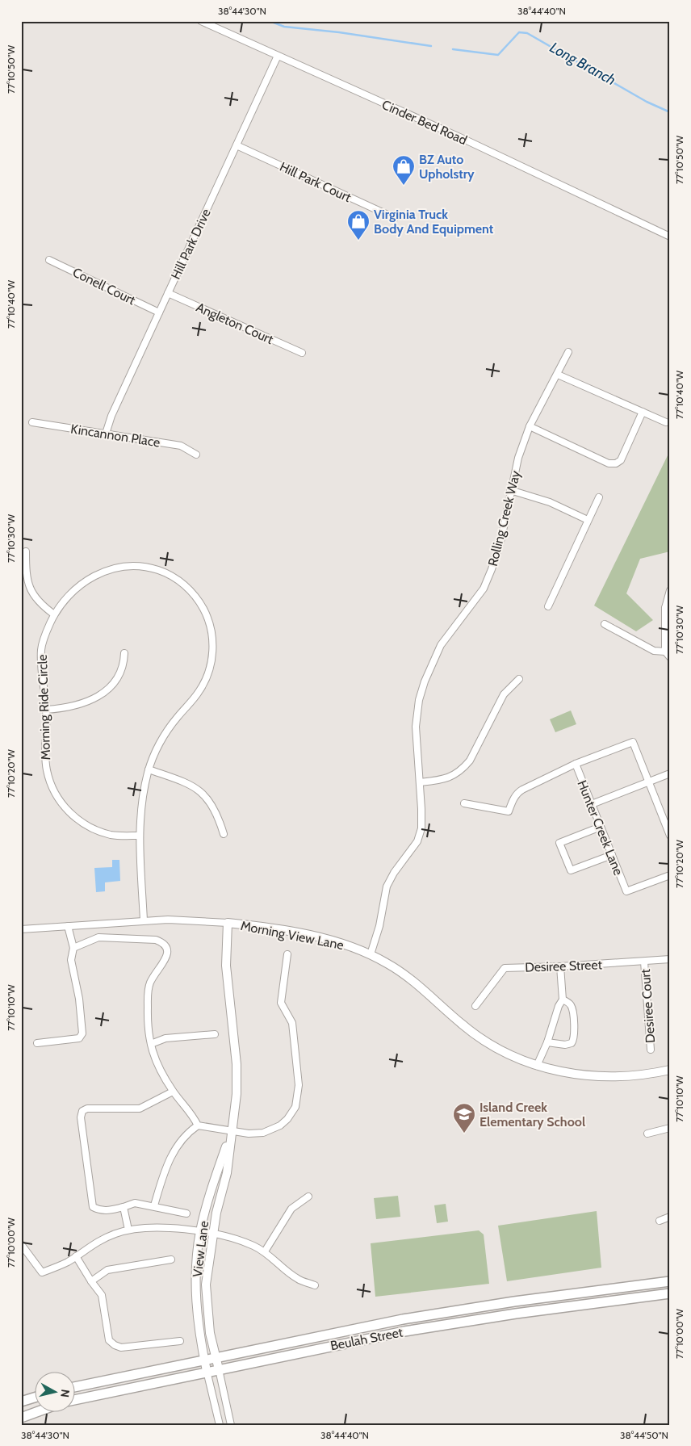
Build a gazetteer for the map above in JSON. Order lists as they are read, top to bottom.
{
  "streets": {
    "main road": ["Beulah Street"],
    "street": [
      "Cinder Bed Road",
      "Hill Park Court",
      "Hill Park Drive",
      "Conell Court",
      "Angleton Court",
      "Kincannon Place",
      "Rolling Creek Way",
      "Morning Ride Circle",
      "Hunter Creek Lane",
      "Morning View Lane",
      "Desiree Street",
      "Desiree Court",
      "View Lane"
    ]
  },
  "crossings": [
    ["Cinder Bed Road", "Hill Park Drive"],
    ["Hill Park Court", "Hill Park Drive"],
    ["Hill Park Drive", "Conell Court"],
    ["Hill Park Drive", "Angleton Court"],
    ["Hill Park Drive", "Kincannon Place"],
    ["Rolling Creek Way", "Morning View Lane"],
    ["Morning Ride Circle", "Morning View Lane"],
    ["Morning View Lane", "View Lane"],
    ["Desiree Street", "Desiree Court"],
    ["View Lane", "Beulah Street"]
  ],
  "water": ["Long Branch"],
  "places": {
    "shop": ["BZ Auto Upholstry", "Virginia Truck Body And Equipment"],
    "school or university": ["Island Creek Elementary School"]
  },
  "north": "right",
  "coordinates": [
    "38°44'30\"N",
    "38°44'40\"N",
    "77°10'50\"W",
    "77°10'40\"W",
    "77°10'30\"W",
    "77°10'20\"W",
    "77°10'10\"W",
    "77°10'00\"W",
    "38°44'50\"N"
  ]
}
